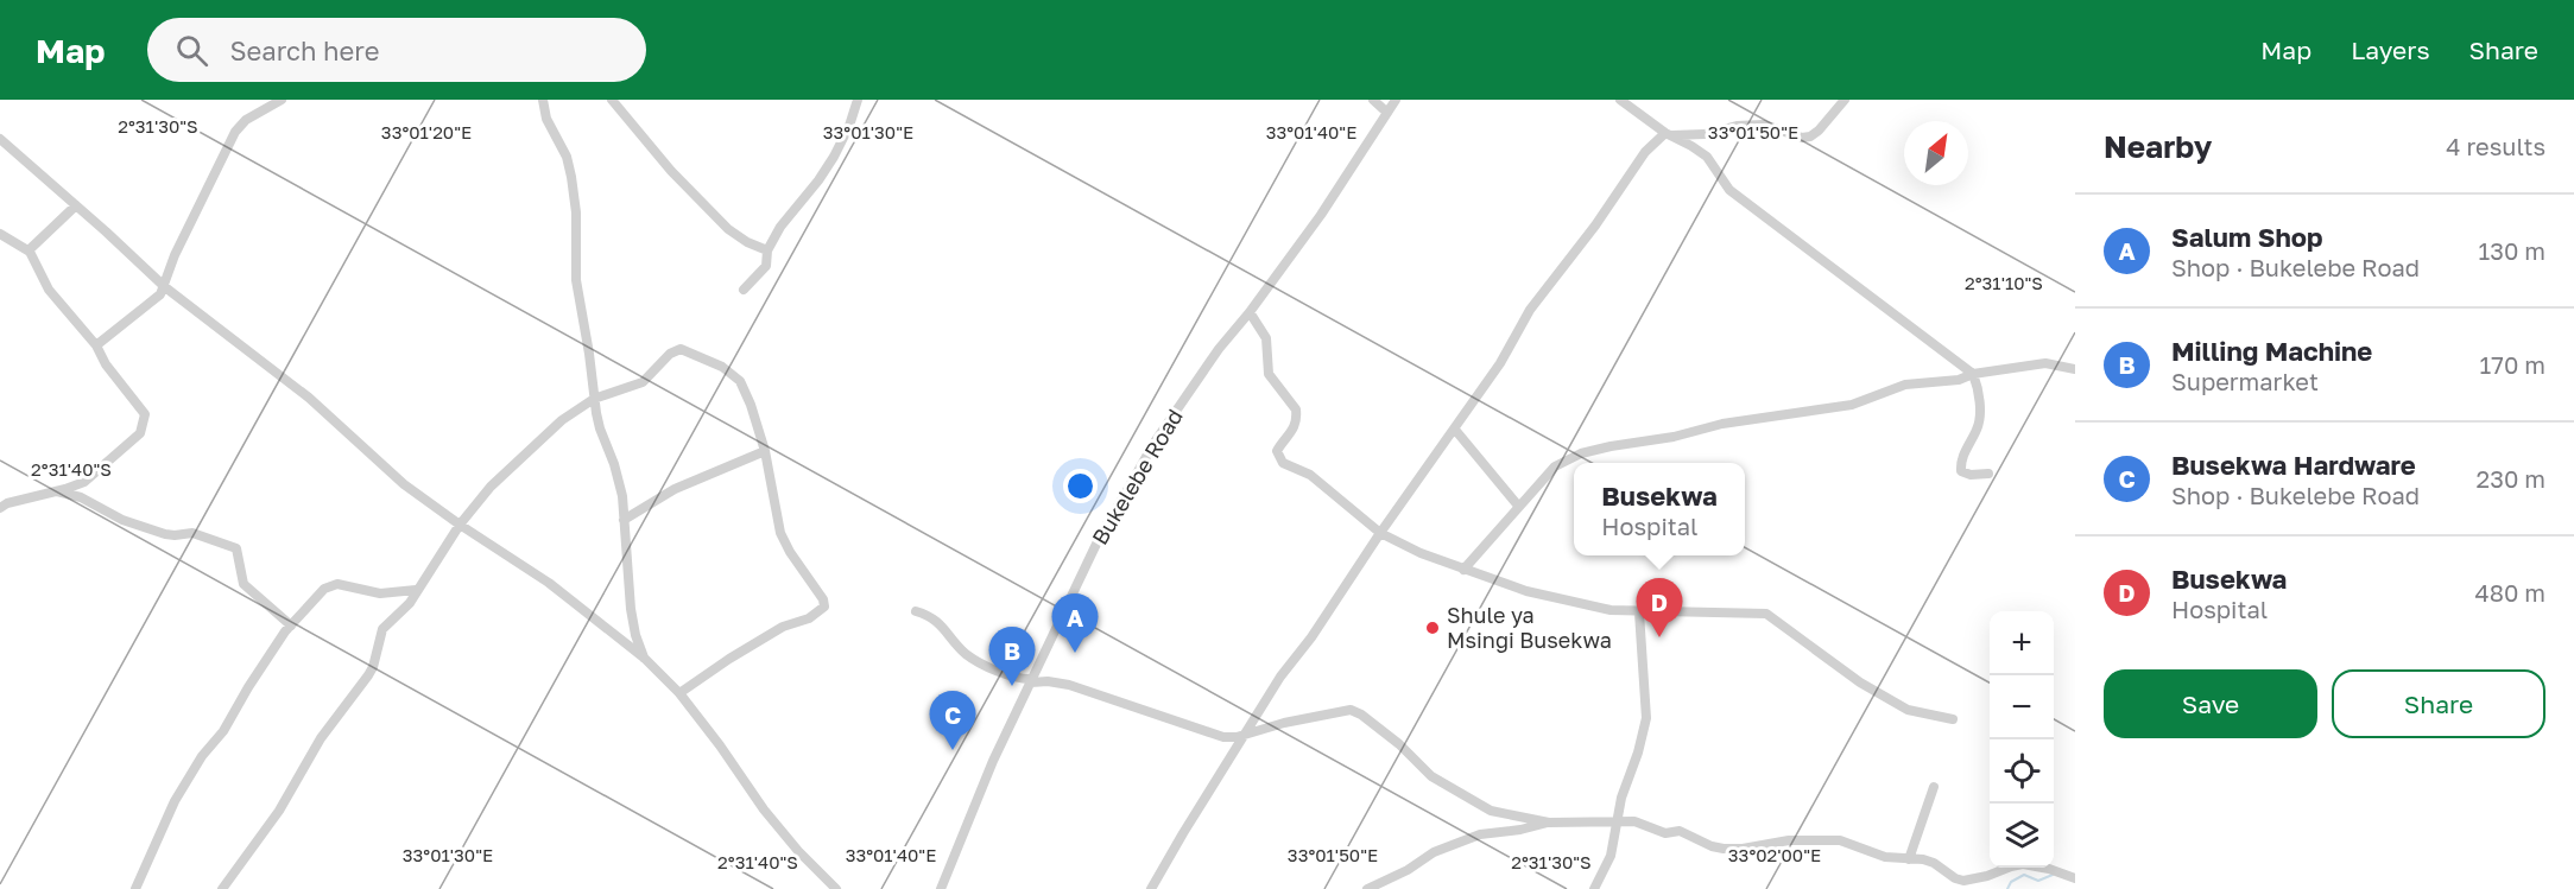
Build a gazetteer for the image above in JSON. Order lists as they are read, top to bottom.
{
  "streets": {
    "street": ["Bukelebe Road"]
  },
  "places": ["Shule ya Msingi Busekwa"],
  "north": "top right",
  "page": {
    "header": "Map",
    "search": "Search here",
    "nav": ["Map", "Layers", "Share"],
    "heading": ["Nearby", "4 results"],
    "list": [
      {
        "mark": "A",
        "name": "Salum Shop",
        "note": "Shop · Bukelebe Road",
        "value": "130 m"
      },
      {
        "mark": "B",
        "name": "Milling Machine",
        "note": "Supermarket",
        "value": "170 m"
      },
      {
        "mark": "C",
        "name": "Busekwa Hardware",
        "note": "Shop · Bukelebe Road",
        "value": "230 m"
      },
      {
        "mark": "D",
        "name": "Busekwa",
        "note": "Hospital",
        "value": "480 m"
      }
    ],
    "popup": ["Busekwa", "Hospital"],
    "pins": [
      "D",
      "A",
      "B",
      "C"
    ],
    "map_buttons": ["+", "−"],
    "buttons": ["Save", "Share"]
  },
  "coordinates": [
    "2°31'30\"S",
    "33°01'20\"E",
    "33°01'30\"E",
    "33°01'40\"E",
    "33°01'50\"E",
    "2°31'10\"S",
    "2°31'40\"S",
    "33°02'00\"E"
  ]
}
